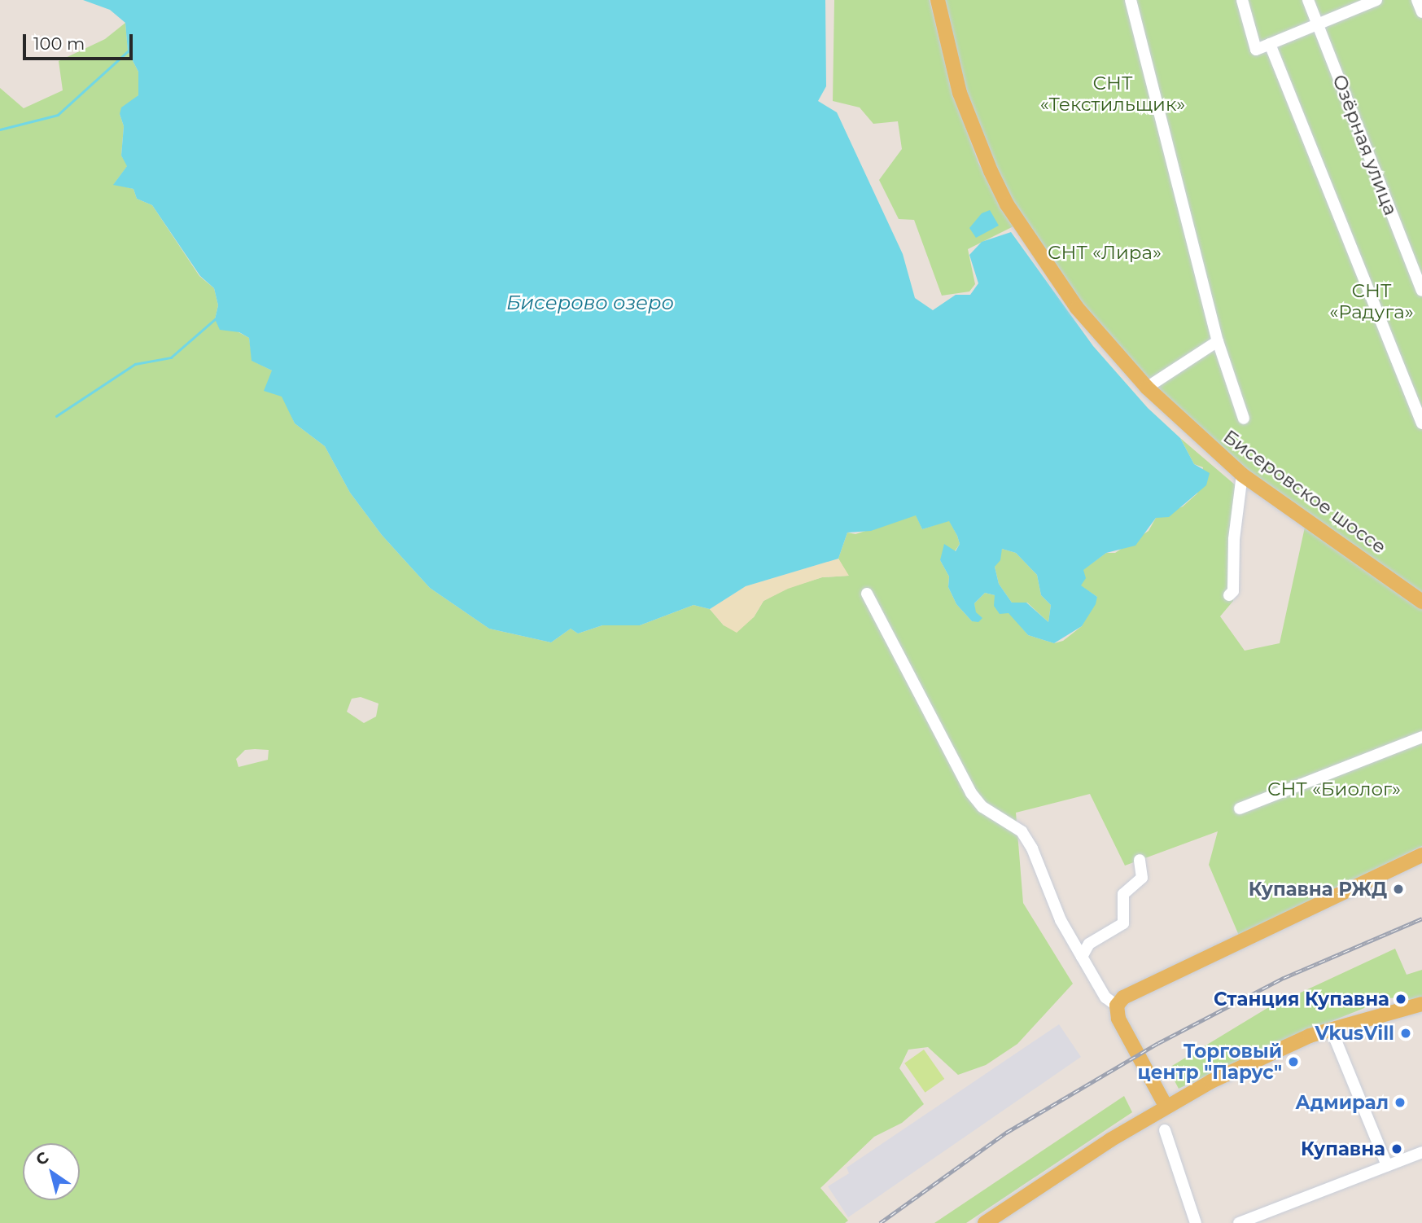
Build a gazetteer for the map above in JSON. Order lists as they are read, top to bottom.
{
  "streets": {
    "main road": ["Бисеровское шоссе"],
    "street": ["Озёрная улица"]
  },
  "water": ["Бисерово озеро"],
  "parks": [
    "СНТ «Текстильщик»",
    "СНТ «Лира»",
    "СНТ «Радуга»",
    "СНТ «Биолог»"
  ],
  "places": [
    "Купавна РЖД",
    "Станция Купавна",
    "VkusVill",
    "Торговый центр \"Парус\"",
    "Адмирал",
    "Купавна"
  ],
  "scale_bar": "100 m",
  "north": "top left"
}
